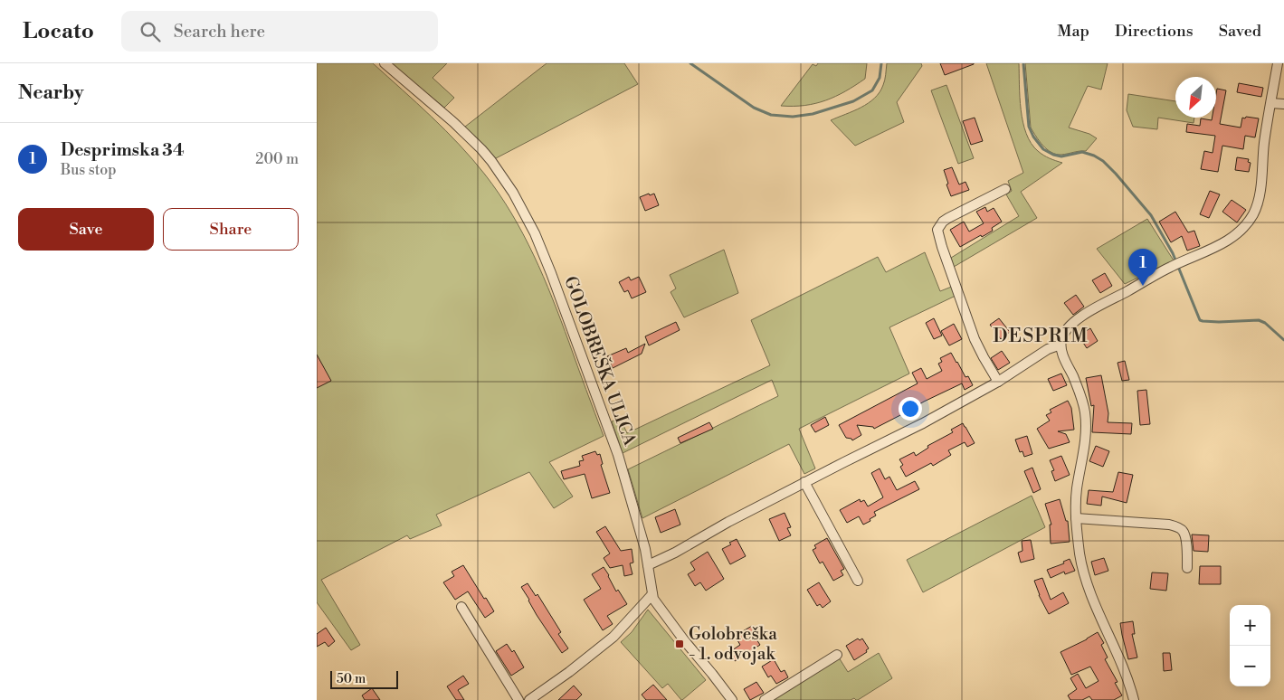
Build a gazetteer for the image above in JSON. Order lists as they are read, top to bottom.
{
  "streets": {
    "street": ["GOLOBREŠKA ULICA"]
  },
  "districts": ["DESPRIM"],
  "places": {
    "transit": ["Golobreška - 1. odvojak"]
  },
  "scale_bar": "50 m",
  "north": "bottom left",
  "page": {
    "header": "Locato",
    "search": "Search here",
    "nav": ["Map", "Directions", "Saved"],
    "heading": "Nearby",
    "list": [
      {
        "mark": "1",
        "name": "Desprimska 34",
        "note": "Bus stop",
        "value": "200 m"
      }
    ],
    "buttons": ["Save", "Share"],
    "pins": "1",
    "map_buttons": ["+", "−"],
    "scale": "50 m"
  }
}
